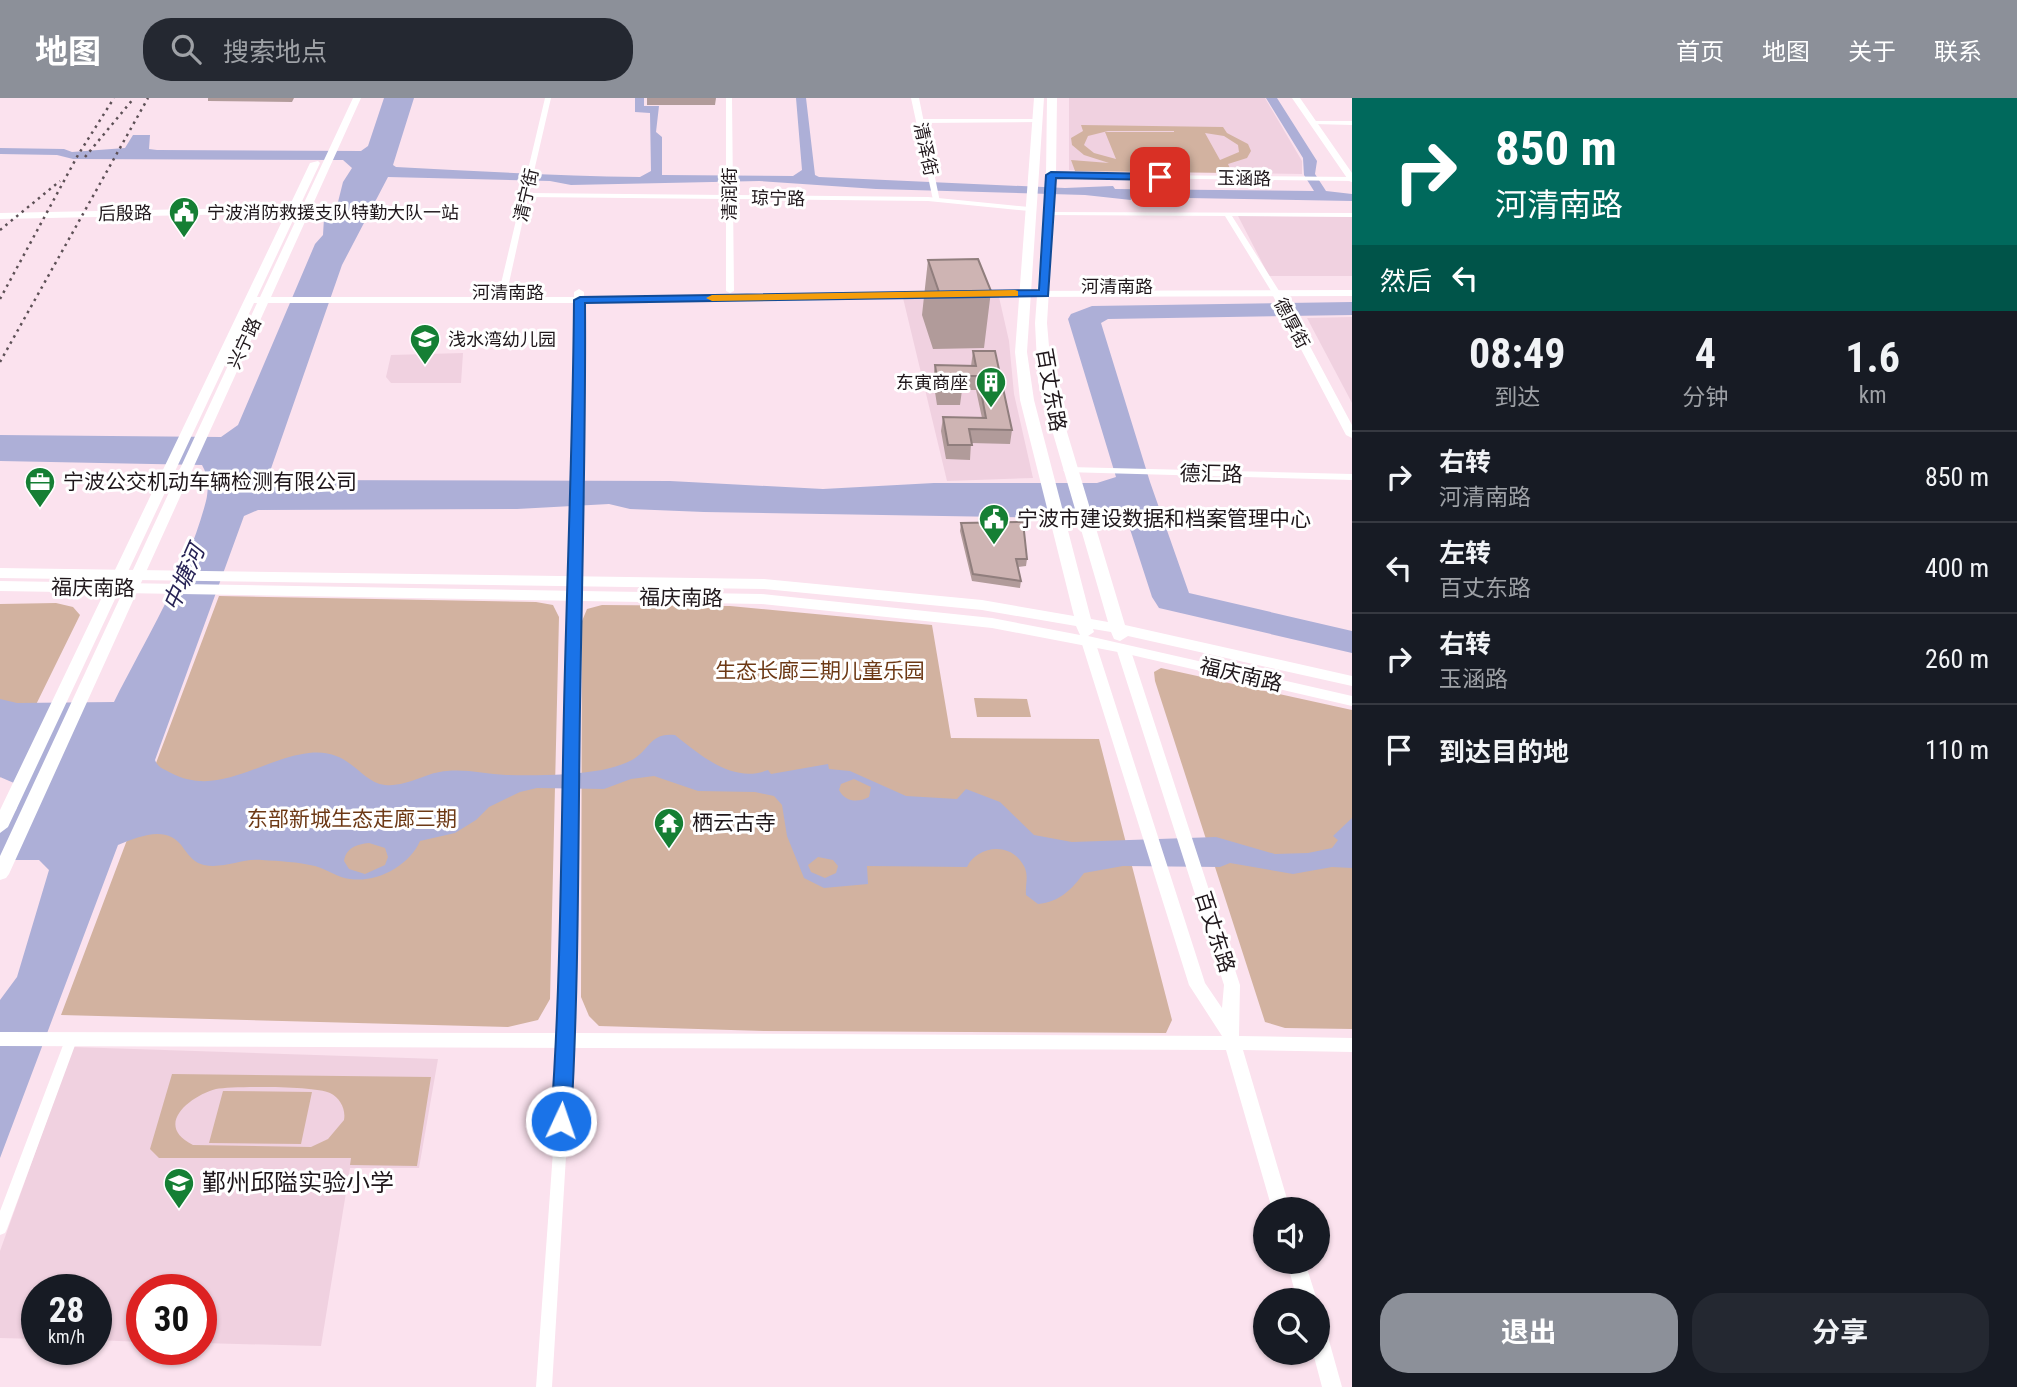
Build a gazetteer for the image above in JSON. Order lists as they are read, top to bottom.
{
  "streets": {
    "main road": [
      "后殷路",
      "河清南路",
      "兴宁路",
      "百丈东路",
      "福庆南路"
    ],
    "street": [
      "清泽街",
      "玉涵路",
      "清润街",
      "清宁街",
      "琼宁路",
      "德厚街",
      "德汇路"
    ]
  },
  "crossings": [
    ["清泽街", "琼宁路"],
    ["玉涵路", "百丈东路"],
    ["清润街", "琼宁路"],
    ["清润街", "河清南路"],
    ["清宁街", "琼宁路"],
    ["清宁街", "河清南路"],
    ["琼宁路", "百丈东路"],
    ["河清南路", "德厚街"],
    ["河清南路", "百丈东路"],
    ["兴宁路", "福庆南路"],
    ["百丈东路", "德汇路"],
    ["百丈东路", "福庆南路"]
  ],
  "water": ["中塘河"],
  "parks": ["生态长廊三期儿童乐园", "东部新城生态走廊三期"],
  "places": {
    "public building": ["宁波消防救援支队特勤大队一站", "宁波市建设数据和档案管理中心"],
    "school or university": ["浅水湾幼儿园", "鄞州邱隘实验小学"],
    "building": ["东寅商座"],
    "office": ["宁波公交机动车辆检测有限公司"],
    "temple": ["栖云古寺"]
  },
  "page": {
    "header": "地图",
    "search": "搜索地点",
    "nav": [
      "首页",
      "地图",
      "关于",
      "联系"
    ],
    "turn": ["850 m", "河清南路"],
    "then": "然后",
    "eta": [
      "08:49",
      "到达",
      "4",
      "分钟",
      "1.6",
      "km"
    ],
    "list": [
      {
        "name": "右转",
        "note": "河清南路",
        "value": "850 m"
      },
      {
        "name": "左转",
        "note": "百丈东路",
        "value": "400 m"
      },
      {
        "name": "右转",
        "note": "玉涵路",
        "value": "260 m"
      },
      {
        "name": "到达目的地",
        "value": "110 m"
      }
    ],
    "speed": "28 km/h",
    "limit": "30",
    "buttons": ["退出", "分享"]
  }
}
